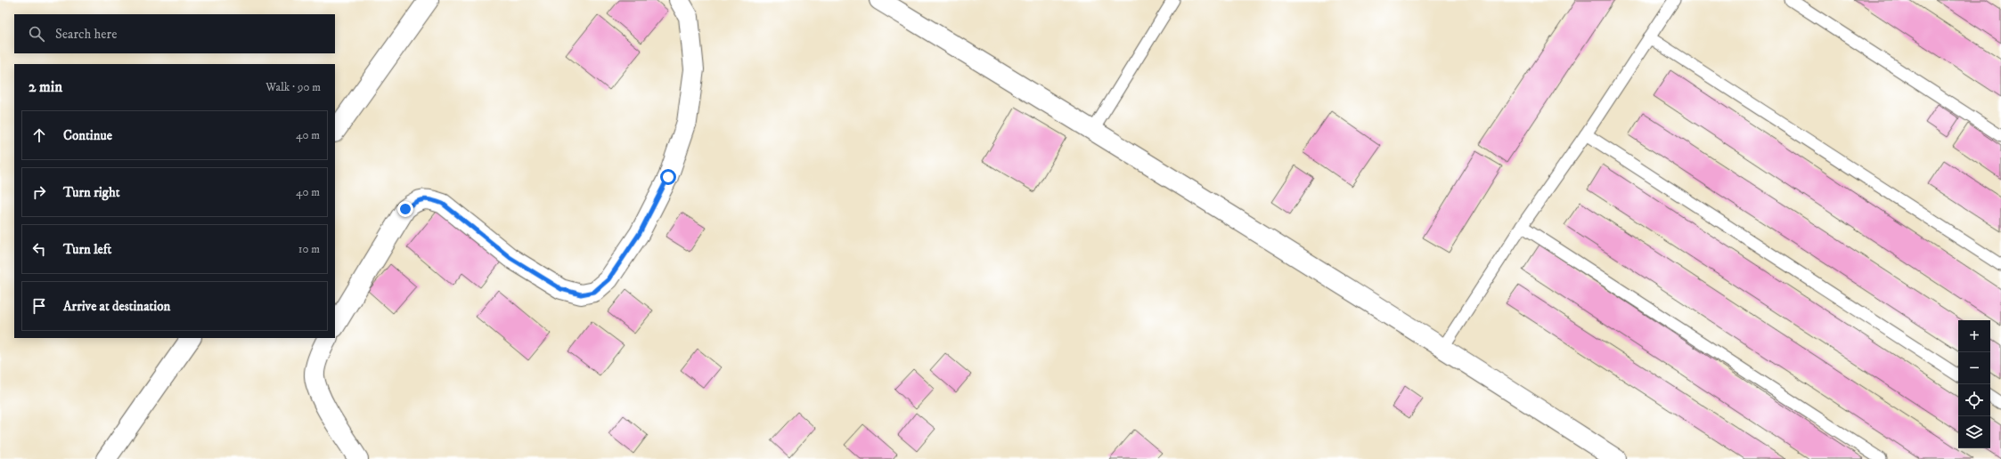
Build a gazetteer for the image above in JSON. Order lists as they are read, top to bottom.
{
  "page": {
    "search": "Search here",
    "heading": ["2 min", "Walk · 90 m"],
    "list": [
      ["Continue", "40 m"],
      ["Turn right", "40 m"],
      ["Turn left", "10 m"],
      "Arrive at destination"
    ],
    "map_buttons": ["+", "−"]
  }
}
